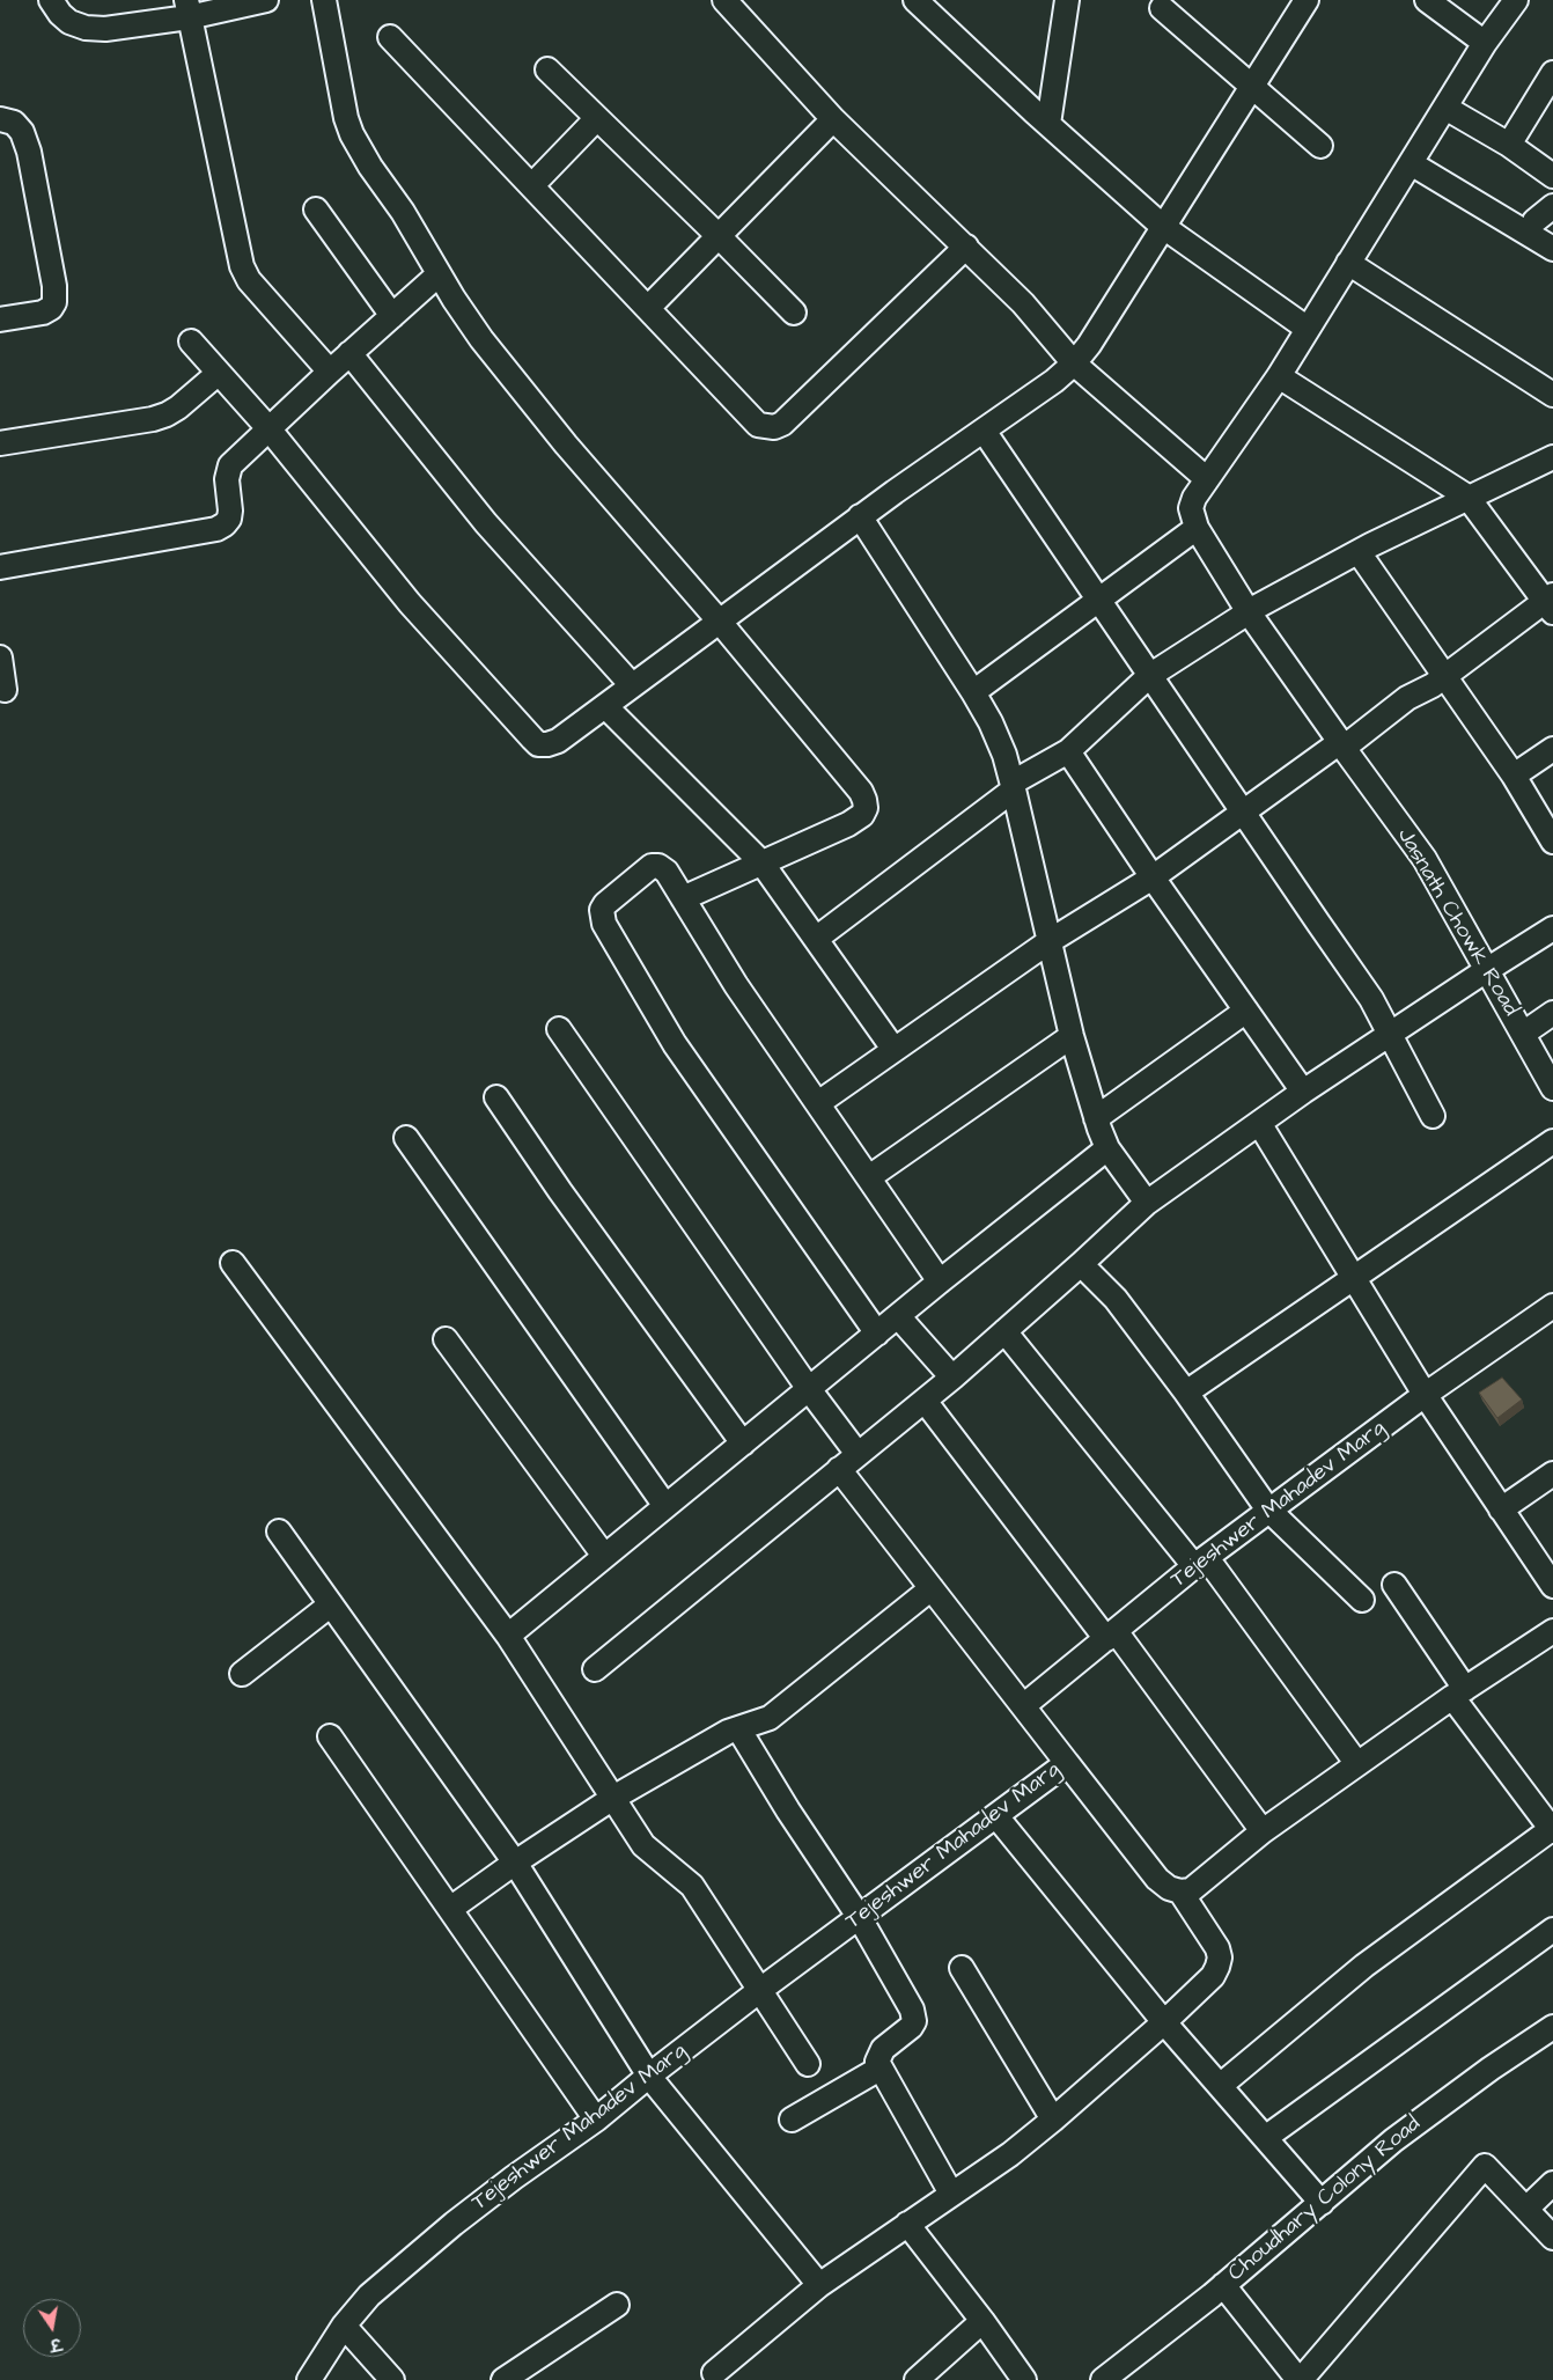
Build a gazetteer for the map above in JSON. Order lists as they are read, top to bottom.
{
  "streets": {
    "street": ["Jasnath Chowk Road", "Tejeshwer Mahadev Marg", "Choudhary Colony Road"]
  },
  "north": "bottom"
}
